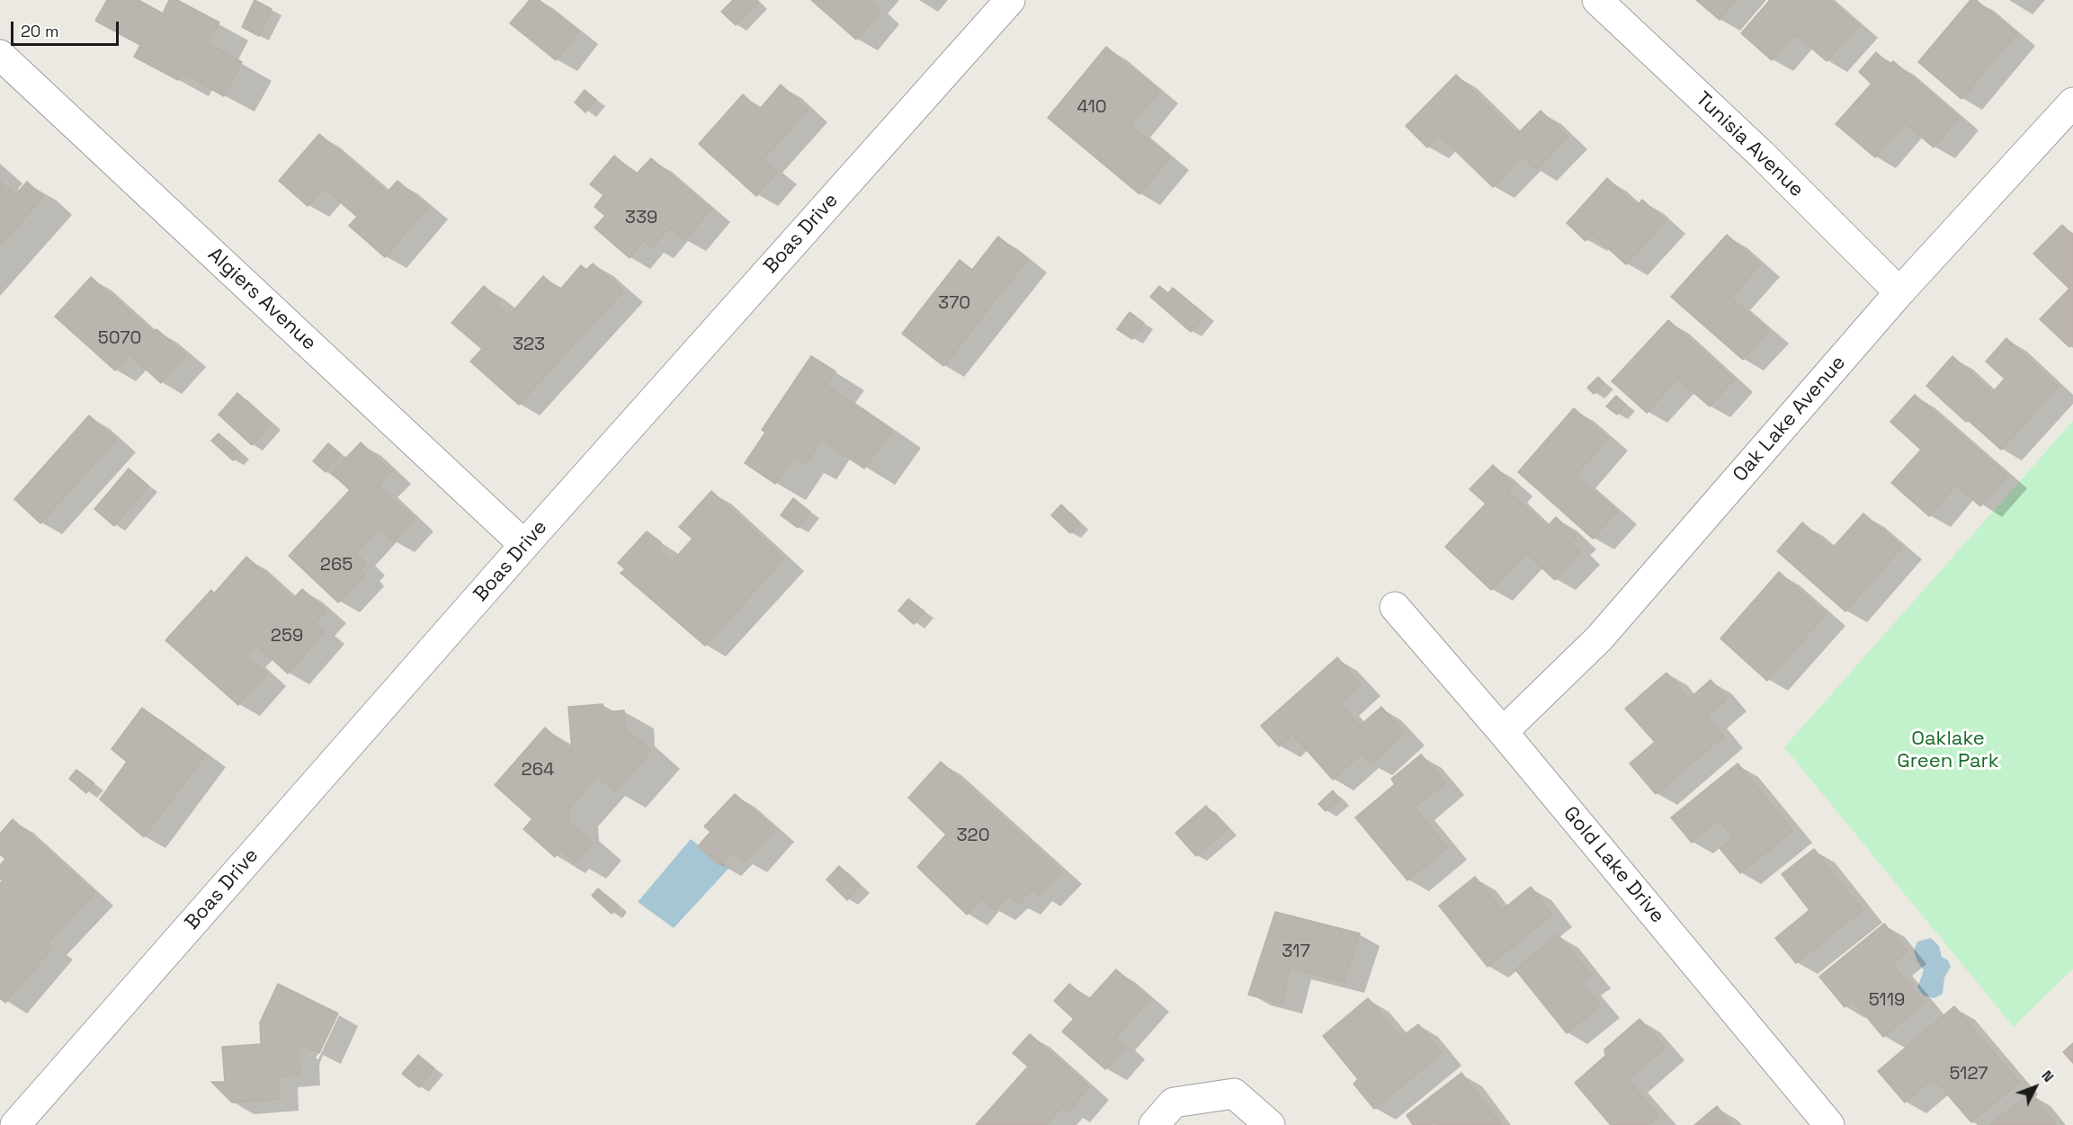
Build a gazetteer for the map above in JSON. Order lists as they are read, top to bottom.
{
  "streets": {
    "street": [
      "Tunisia Avenue",
      "Boas Drive",
      "Algiers Avenue",
      "Oak Lake Avenue",
      "Gold Lake Drive"
    ]
  },
  "crossings": [
    ["Tunisia Avenue", "Oak Lake Avenue"],
    ["Boas Drive", "Algiers Avenue"],
    ["Oak Lake Avenue", "Gold Lake Drive"]
  ],
  "parks": ["Oaklake Green Park"],
  "house_numbers": [
    "410",
    "339",
    "370",
    "5070",
    "323",
    "265",
    "259",
    "264",
    "320",
    "317",
    "5119",
    "5127"
  ],
  "scale_bar": "20 m",
  "north": "top right"
}
